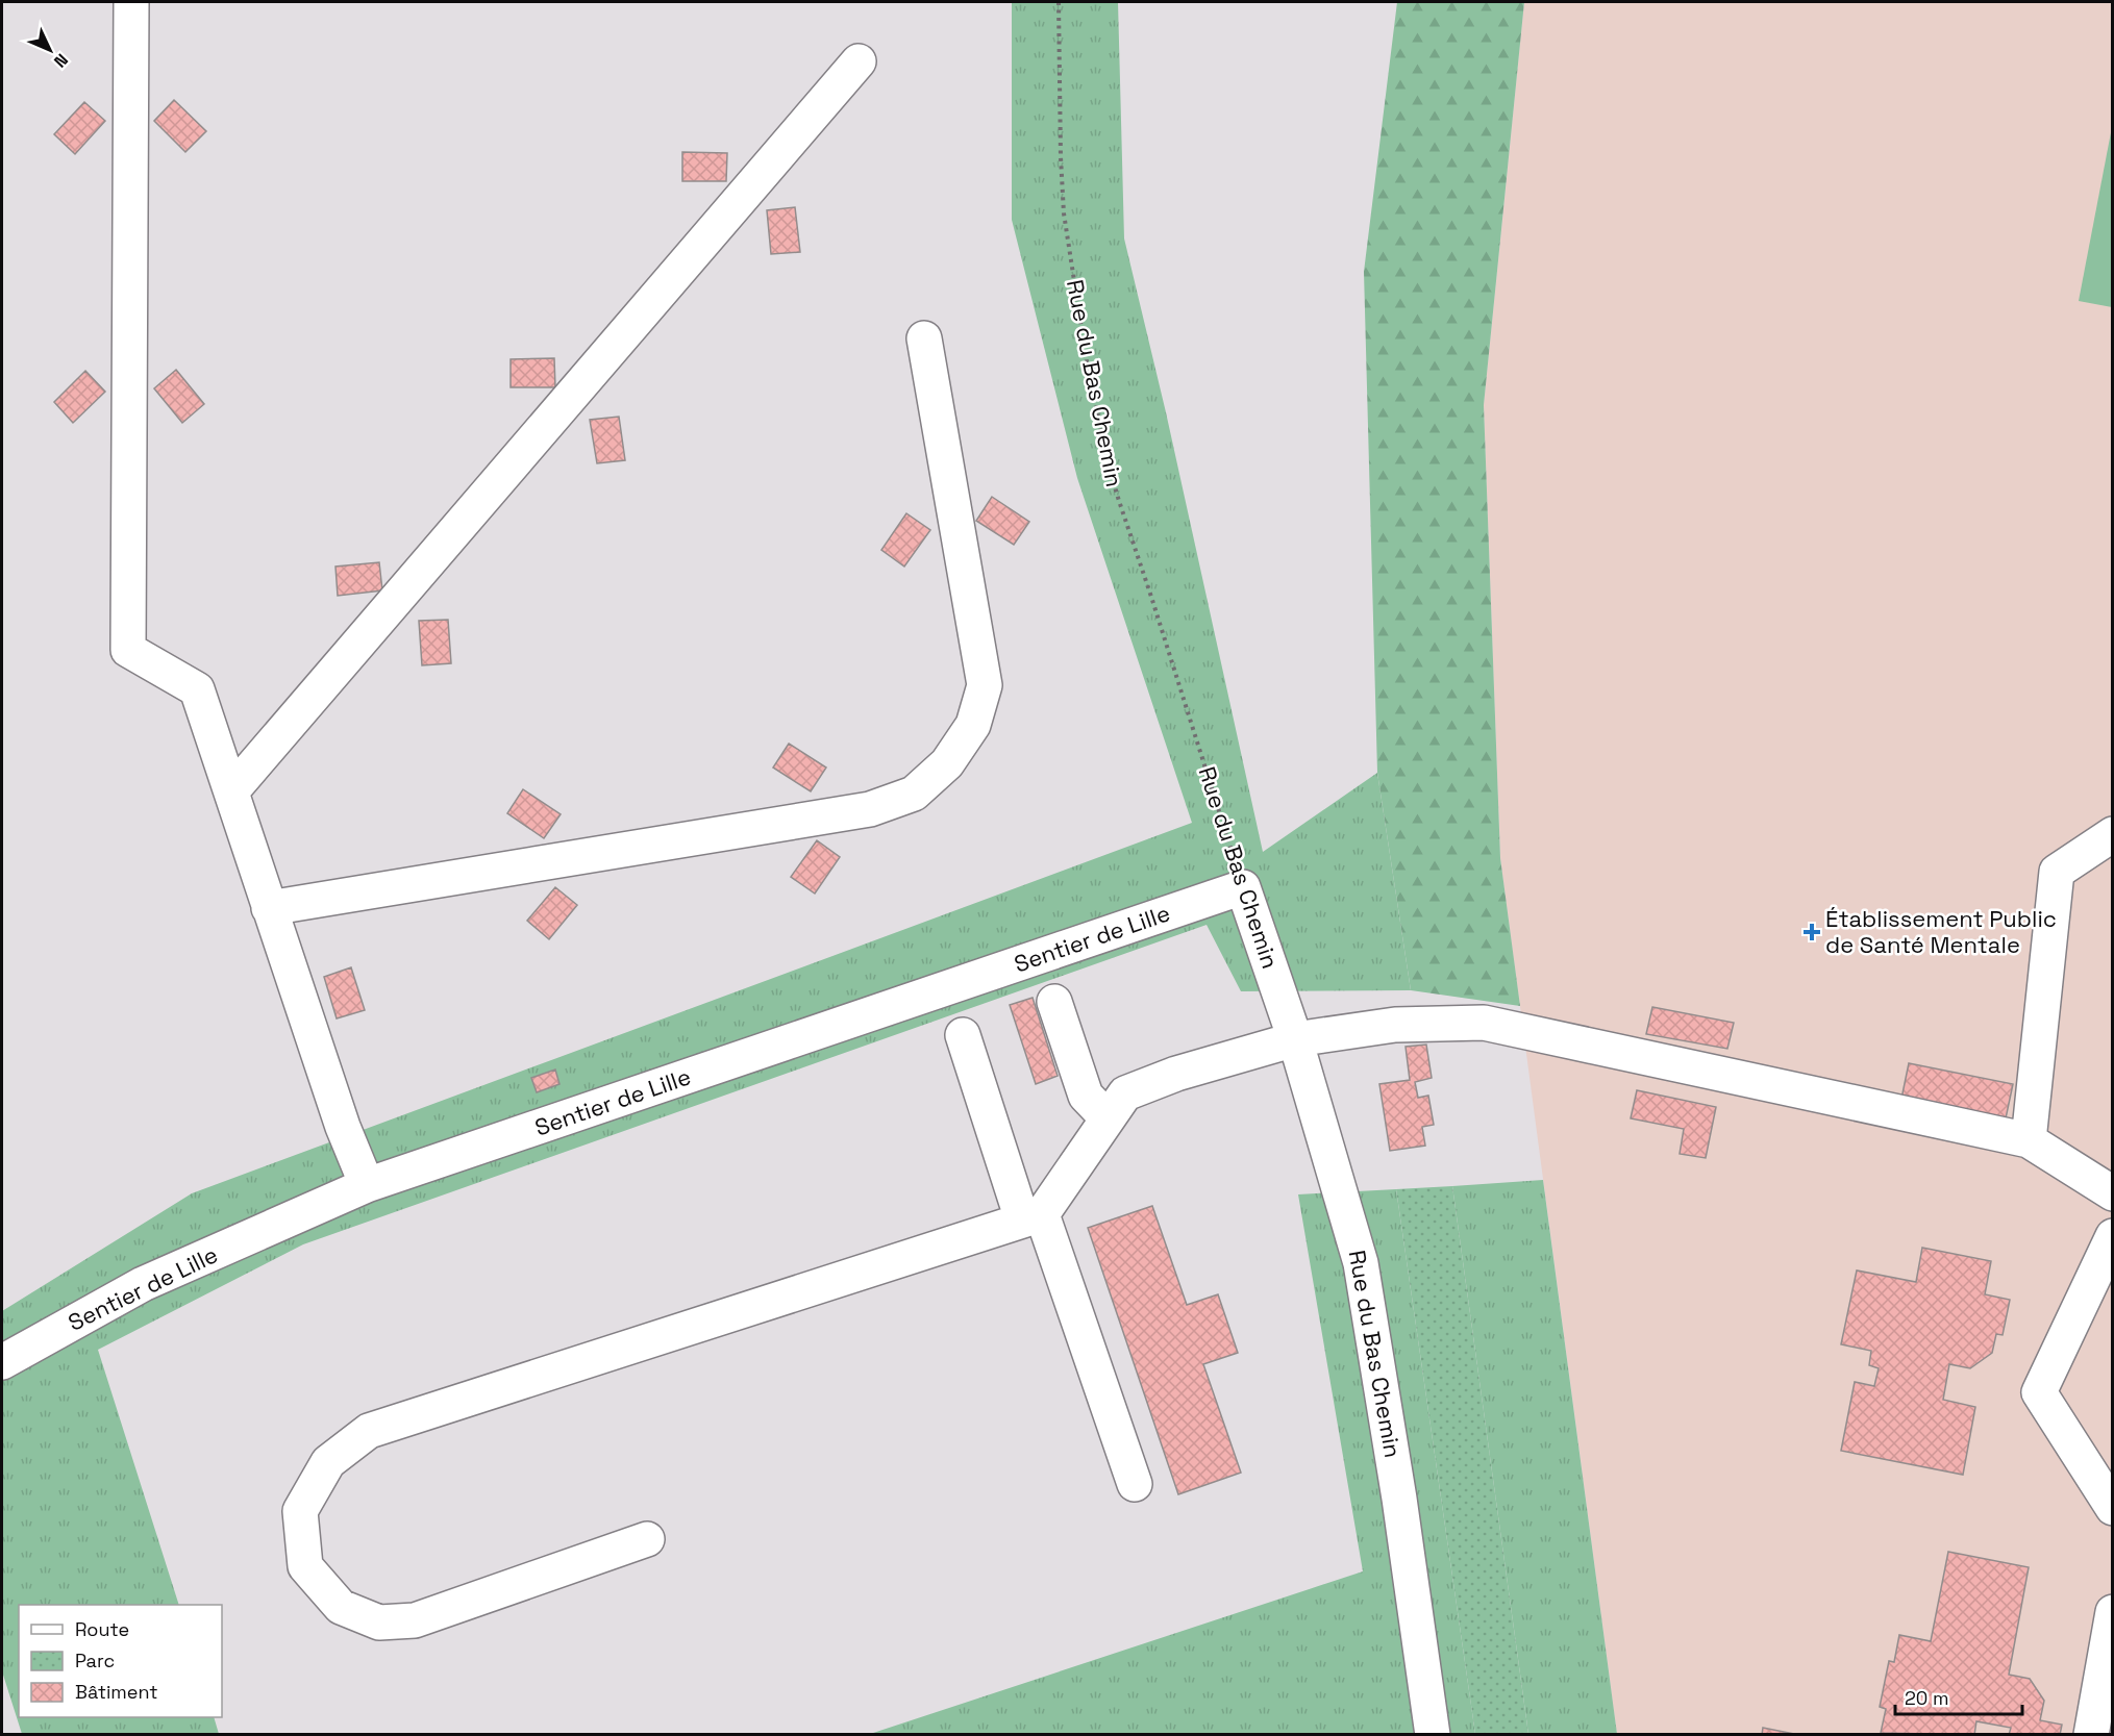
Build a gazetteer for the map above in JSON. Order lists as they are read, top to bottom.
{
  "streets": {
    "street": ["Rue du Bas Chemin", "Sentier de Lille"]
  },
  "crossings": [
    ["Rue du Bas Chemin", "Sentier de Lille"]
  ],
  "places": {
    "health": ["Établissement Public de Santé Mentale"]
  },
  "legend": ["Route", "Parc", "Bâtiment"],
  "scale_bar": "20 m",
  "north": "bottom right"
}
